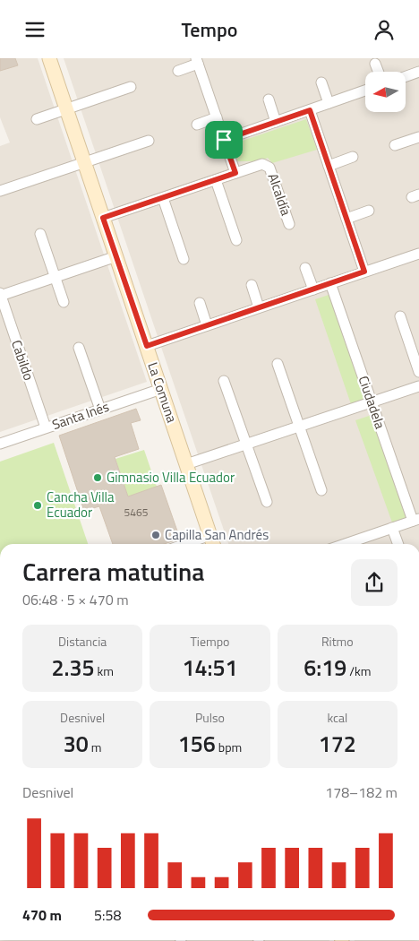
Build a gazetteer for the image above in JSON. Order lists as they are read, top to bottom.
{
  "streets": {
    "street": [
      "Alcaldía",
      "Cabildo",
      "La Comuna",
      "Ciudadela",
      "Santa Inés"
    ]
  },
  "crossings": [
    ["Alcaldía", "La Comuna"],
    ["Cabildo", "Santa Inés"],
    ["La Comuna", "Santa Inés"]
  ],
  "places": ["Gimnasio Villa Ecuador", "Cancha Villa Ecuador", "Capilla San Andrés"],
  "house_numbers": ["5465"],
  "north": "left",
  "page": {
    "header": "Tempo",
    "heading": ["Carrera matutina", "06:48 · 5 × 470 m"],
    "stats": [
      ["Distancia", "2.35 km"],
      ["Tiempo", "14:51"],
      ["Ritmo", "6:19 /km"],
      ["Desnivel", "30 m"],
      ["Pulso", "156 bpm"],
      ["kcal", "172"]
    ],
    "chart": ["Desnivel", "178–182 m"],
    "list": [
      {
        "name": "470 m",
        "note": "5:58"
      }
    ]
  }
}
